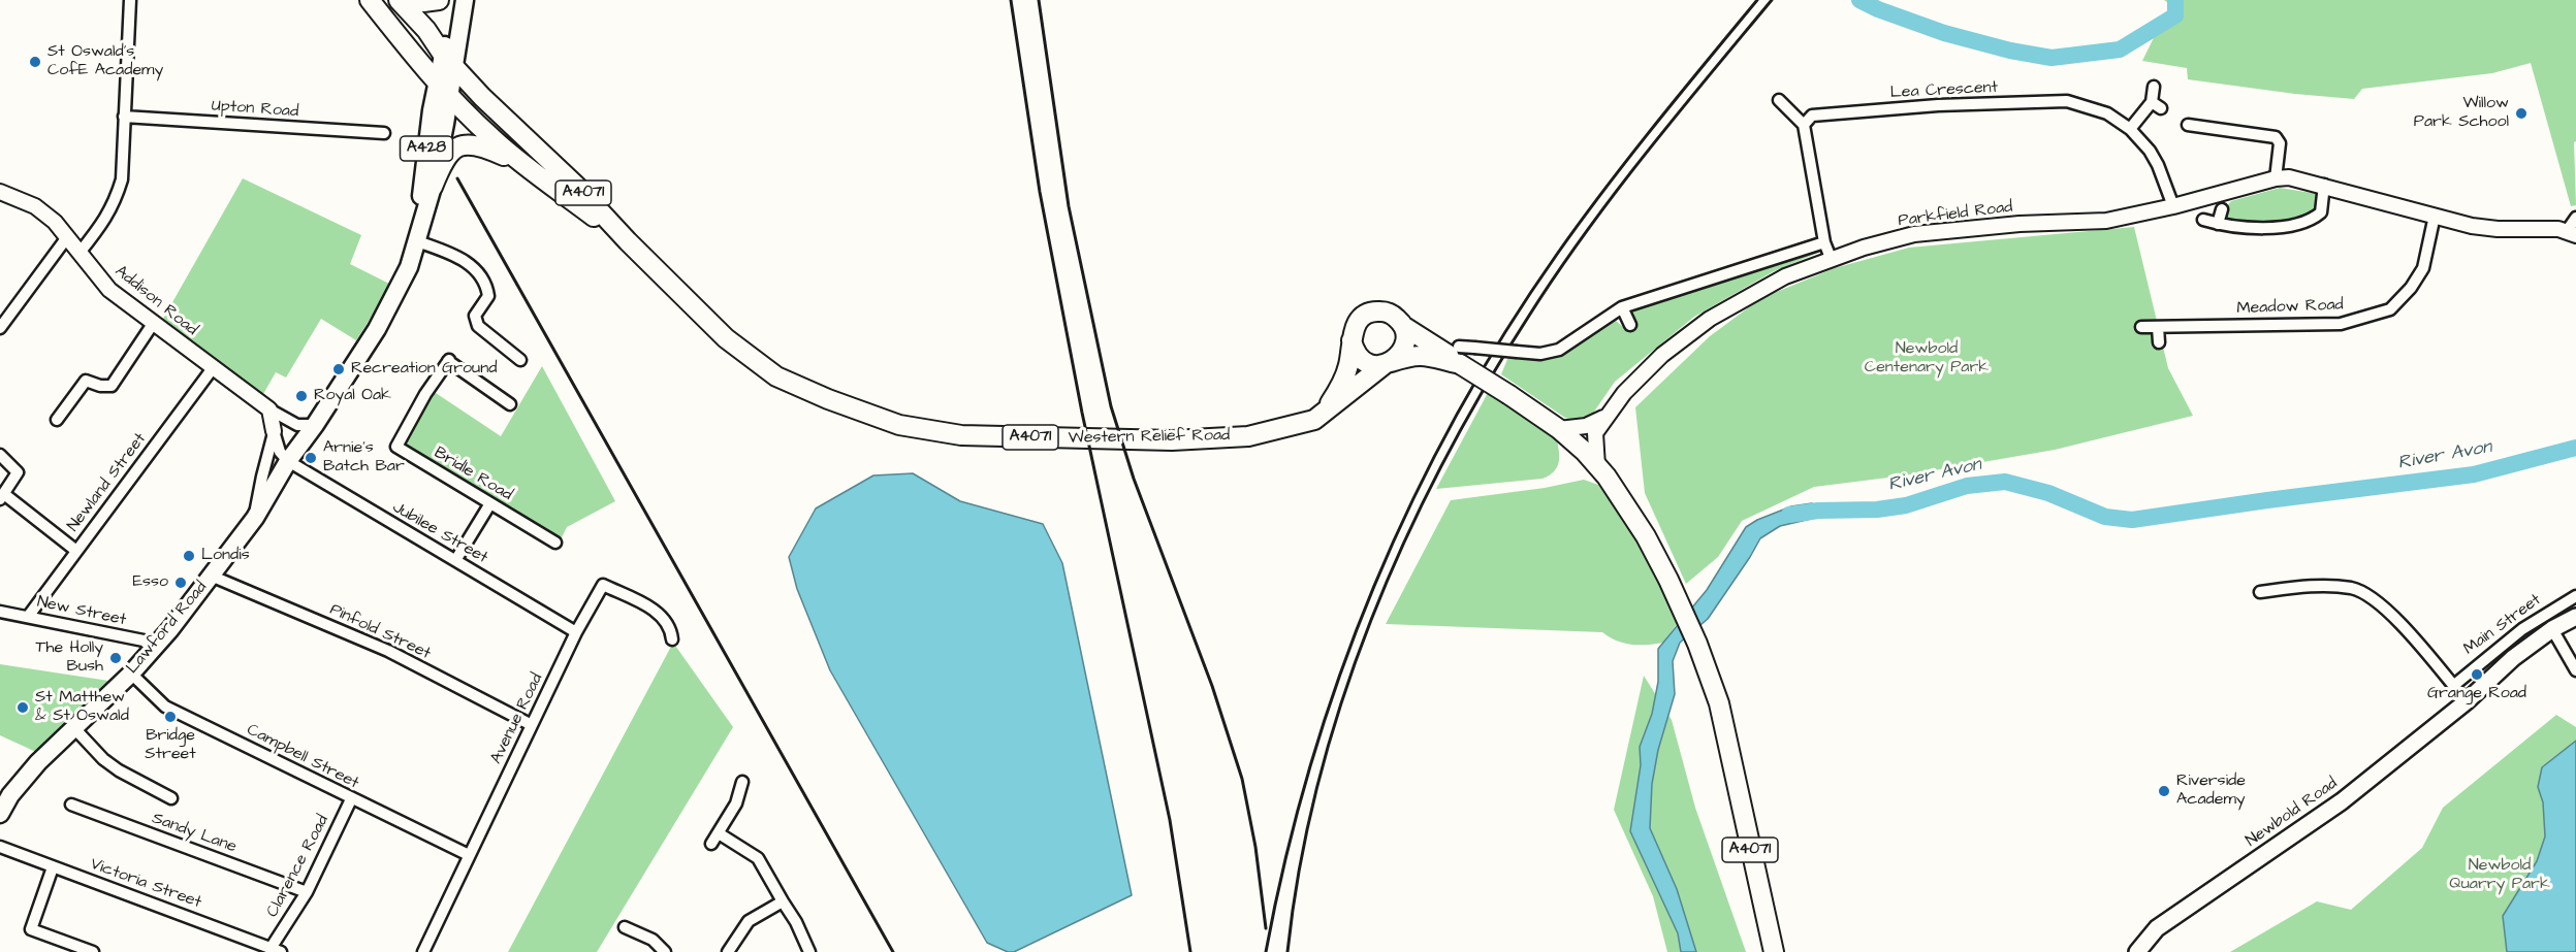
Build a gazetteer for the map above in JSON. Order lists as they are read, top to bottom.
{
  "streets": {
    "highway": ["A4071", "Western Relief Road"],
    "main road": [
      "A428",
      "Main Street",
      "Lawford Road",
      "Newbold Road"
    ],
    "street": [
      "Lea Crescent",
      "Upton Road",
      "Parkfield Road",
      "Addison Road",
      "Meadow Road",
      "Bridle Road",
      "Newland Street",
      "Jubilee Street",
      "New Street",
      "Pinfold Street",
      "Avenue Road",
      "Campbell Street",
      "Sandy Lane",
      "Clarence Road",
      "Victoria Street"
    ]
  },
  "crossings": [
    ["Lea Crescent", "Parkfield Road"],
    ["A4071", "Western Relief Road"],
    ["Parkfield Road", "Meadow Road"],
    ["Parkfield Road", "Western Relief Road"],
    ["Addison Road", "Newland Street"],
    ["Addison Road", "Lawford Road"],
    ["Western Relief Road", "Lawford Road"],
    ["Newland Street", "New Street"],
    ["Jubilee Street", "Lawford Road"],
    ["Jubilee Street", "Avenue Road"],
    ["New Street", "Lawford Road"],
    ["Main Street", "Newbold Road"],
    ["Lawford Road", "Pinfold Street"],
    ["Lawford Road", "Campbell Street"],
    ["Pinfold Street", "Avenue Road"],
    ["Avenue Road", "Campbell Street"],
    ["Campbell Street", "Clarence Road"],
    ["Sandy Lane", "Clarence Road"],
    ["Clarence Road", "Victoria Street"]
  ],
  "water": ["River Avon"],
  "parks": ["Newbold Centenary Park", "Newbold Quarry Park"],
  "places": [
    "St Oswald's CofE Academy",
    "Willow Park School",
    "Recreation Ground",
    "Royal Oak",
    "Arnie's Batch Bar",
    "Londis",
    "Esso",
    "The Holly Bush",
    "Grange Road",
    "St Matthew & St Oswald",
    "Bridge Street",
    "Riverside Academy"
  ]
}
